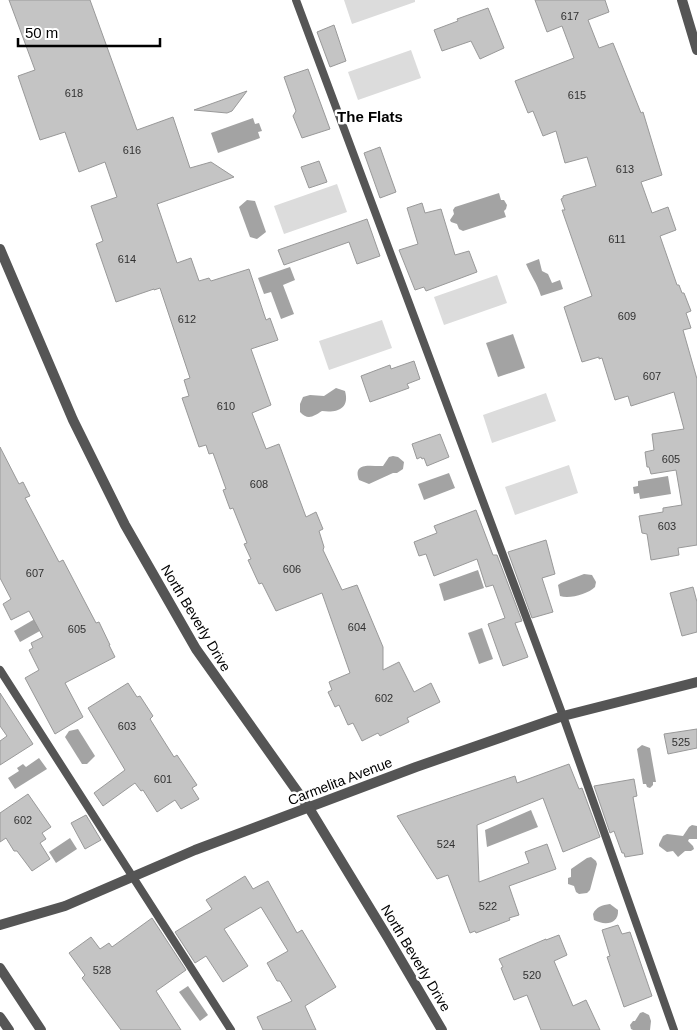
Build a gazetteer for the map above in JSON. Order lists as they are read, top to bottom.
{
  "streets": {
    "street": ["North Beverly Drive", "Carmelita Avenue"]
  },
  "crossings": [
    ["North Beverly Drive", "Carmelita Avenue"]
  ],
  "districts": ["The Flats"],
  "house_numbers": [
    "617",
    "618",
    "615",
    "616",
    "613",
    "611",
    "614",
    "609",
    "612",
    "607",
    "610",
    "605",
    "608",
    "603",
    "606",
    "607",
    "604",
    "605",
    "602",
    "603",
    "525",
    "601",
    "602",
    "524",
    "522",
    "528",
    "520"
  ],
  "scale_bar": "50 m"
}
